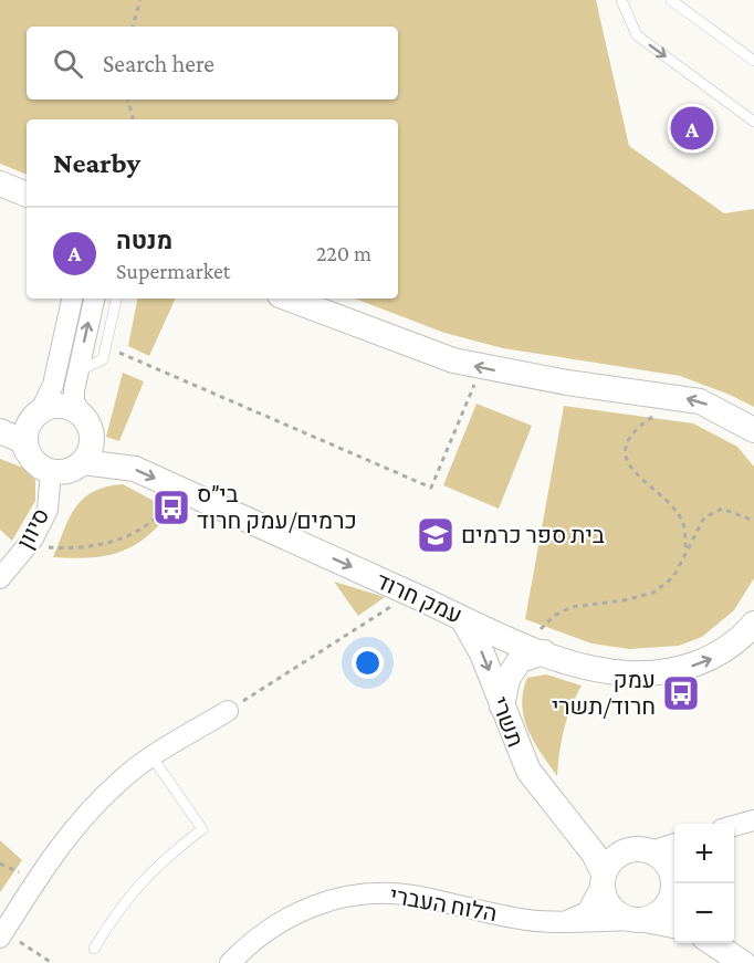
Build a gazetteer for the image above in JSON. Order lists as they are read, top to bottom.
{
  "streets": {
    "street": [
      "סיוון",
      "עמק חרוד",
      "תשרי",
      "הלוח העברי"
    ]
  },
  "crossings": [
    ["סיוון", "עמק חרוד"],
    ["עמק חרוד", "תשרי"],
    ["תשרי", "הלוח העברי"]
  ],
  "one_way": ["עמק חרוד"],
  "places": {
    "bus stop": ["בי״ס כרמים/עמק חרוד", "עמק חרוד/תשרי"],
    "school or university": ["בית ספר כרמים"]
  },
  "page": {
    "search": "Search here",
    "pins": "A",
    "heading": "Nearby",
    "list": [
      {
        "mark": "A",
        "name": "מנטה",
        "note": "Supermarket",
        "value": "220 m"
      }
    ],
    "map_buttons": ["+", "−"]
  }
}
